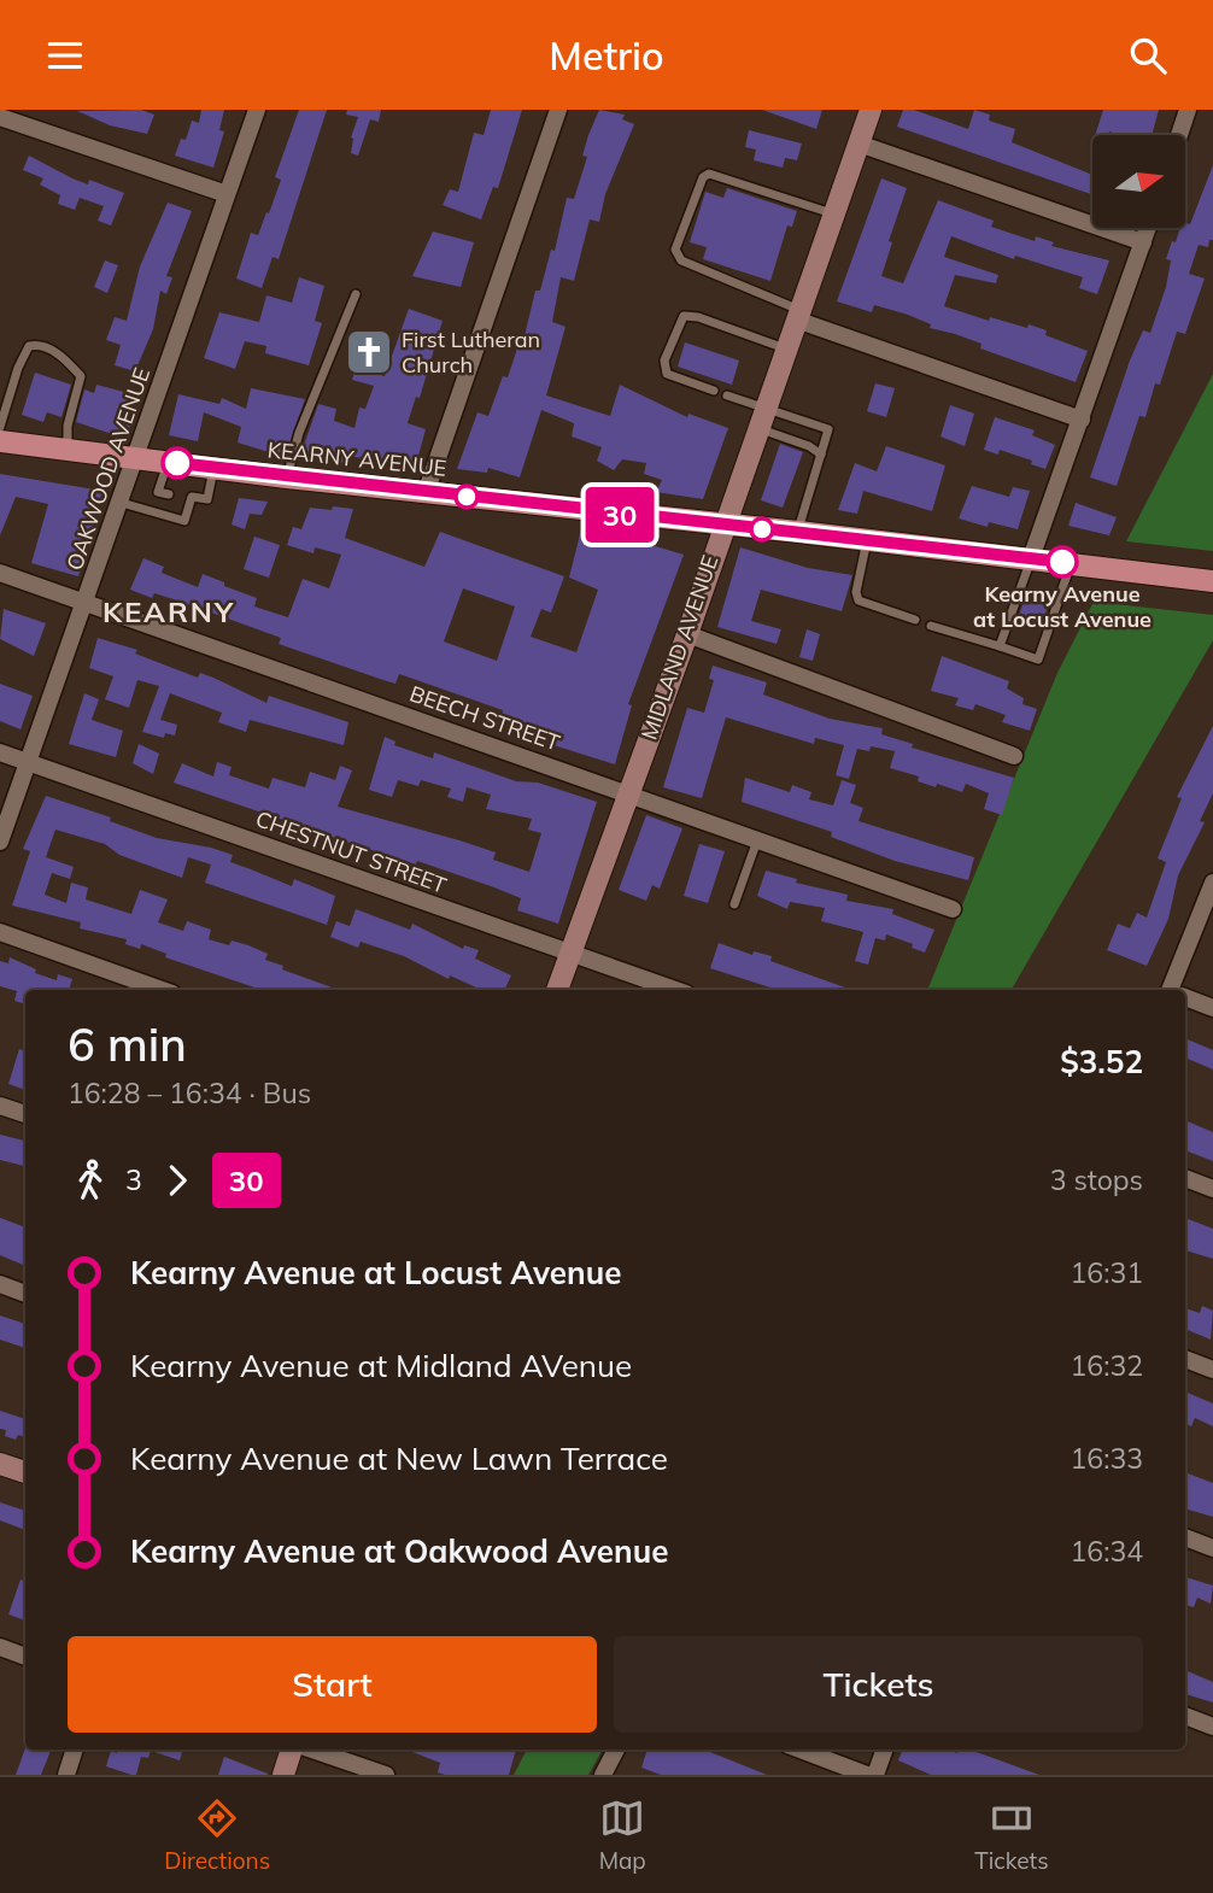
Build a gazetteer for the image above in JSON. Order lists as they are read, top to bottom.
{
  "streets": {
    "main road": ["KEARNY AVENUE"],
    "street": [
      "OAKWOOD AVENUE",
      "MIDLAND AVENUE",
      "BEECH STREET",
      "CHESTNUT STREET"
    ]
  },
  "crossings": [
    ["KEARNY AVENUE", "OAKWOOD AVENUE"],
    ["KEARNY AVENUE", "MIDLAND AVENUE"],
    ["OAKWOOD AVENUE", "BEECH STREET"],
    ["OAKWOOD AVENUE", "CHESTNUT STREET"],
    ["MIDLAND AVENUE", "BEECH STREET"],
    ["MIDLAND AVENUE", "CHESTNUT STREET"]
  ],
  "districts": ["KEARNY"],
  "places": {
    "church": ["First Lutheran Church"],
    "other": ["Kearny Avenue at Locust Avenue"]
  },
  "lines": ["bus line 30"],
  "north": "right",
  "page": {
    "header": "Metrio",
    "on_map": "30",
    "heading": ["6 min", "16:28 – 16:34 · Bus", "$3.52"],
    "legs": ["3", "30", "3 stops"],
    "list": [
      {
        "name": "Kearny Avenue at Locust Avenue",
        "value": "16:31"
      },
      {
        "name": "Kearny Avenue at Midland AVenue",
        "value": "16:32"
      },
      {
        "name": "Kearny Avenue at New Lawn Terrace",
        "value": "16:33"
      },
      {
        "name": "Kearny Avenue at Oakwood Avenue",
        "value": "16:34"
      }
    ],
    "buttons": ["Start", "Tickets"],
    "tabs": ["Directions", "Map", "Tickets"]
  }
}
